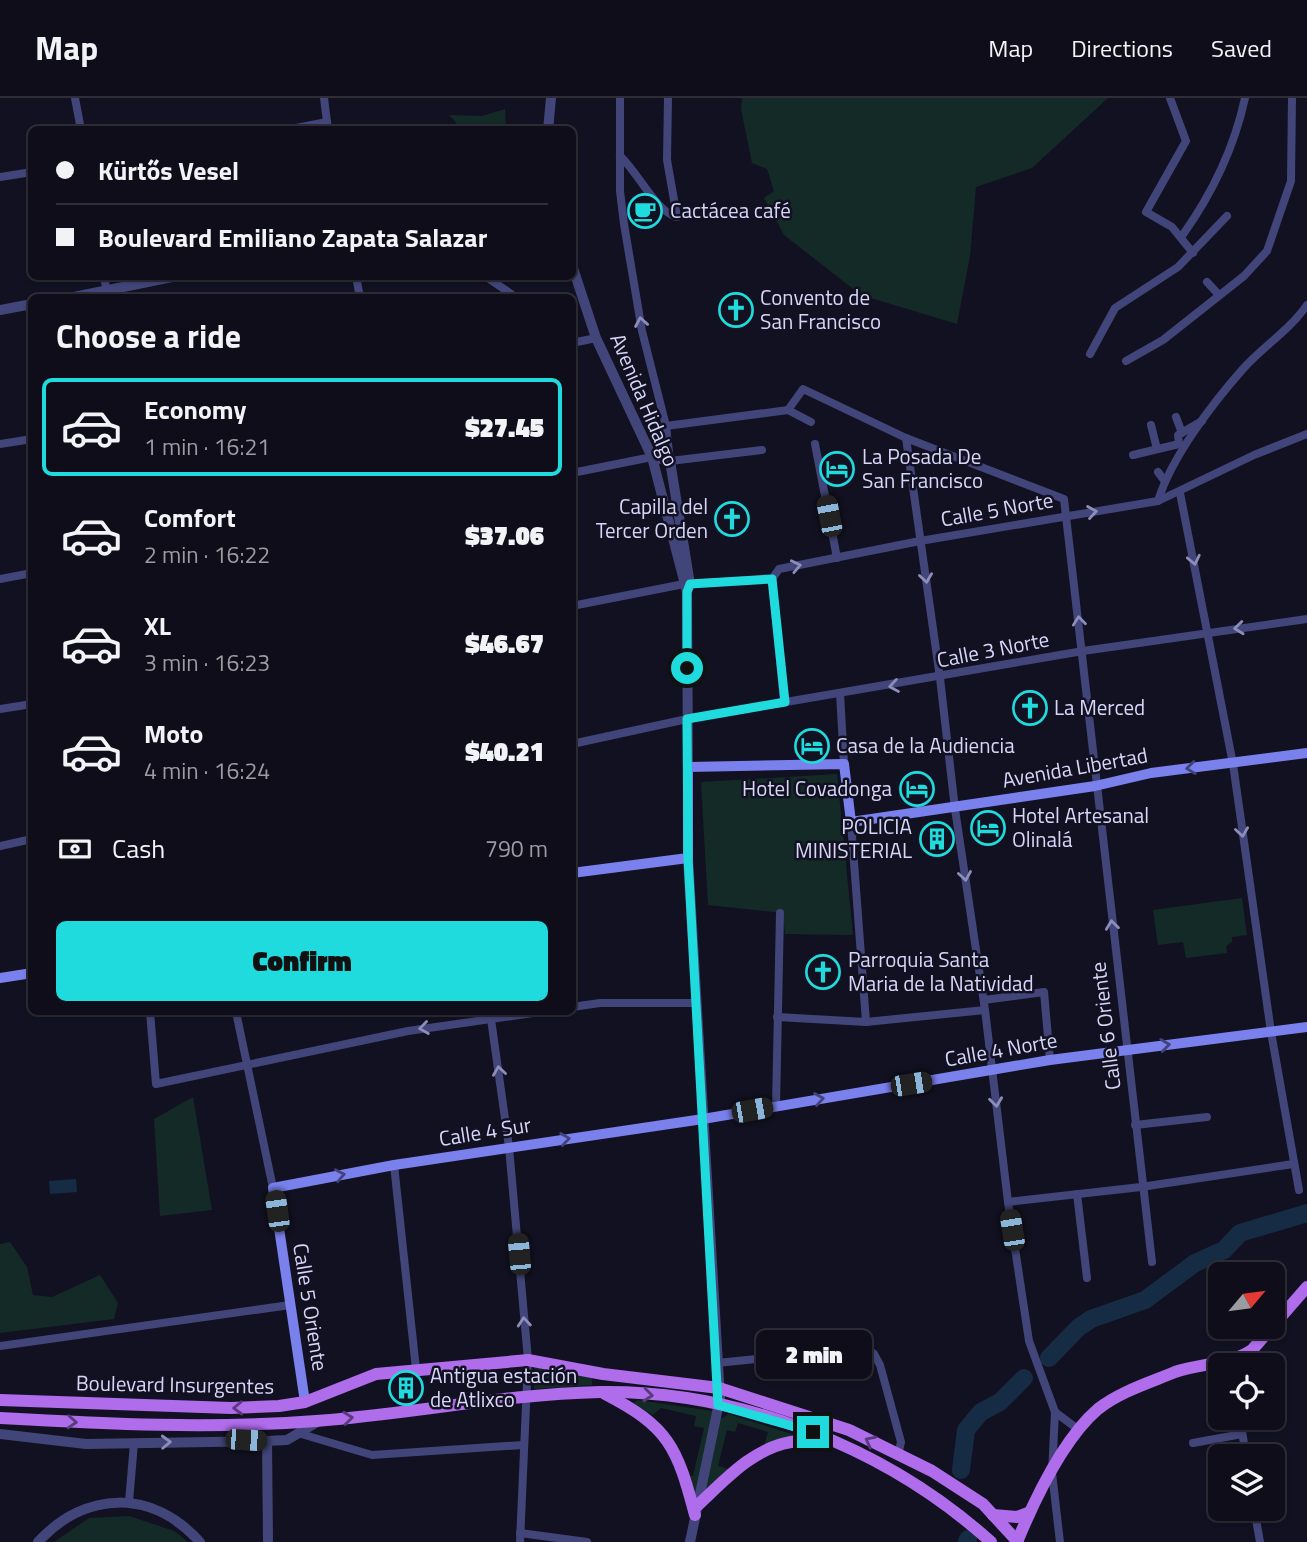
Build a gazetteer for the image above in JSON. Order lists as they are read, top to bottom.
{
  "streets": {
    "main road": [
      "Avenida Libertad",
      "Calle 4 Norte",
      "Calle 4 Sur",
      "Calle 5 Oriente",
      "Boulevard Insurgentes"
    ],
    "street": [
      "Avenida Hidalgo",
      "Calle 5 Norte",
      "Calle 3 Norte",
      "Calle 6 Oriente"
    ]
  },
  "crossings": [
    ["Avenida Hidalgo", "Calle 5 Norte"],
    ["Avenida Hidalgo", "Calle 3 Norte"],
    ["Calle 5 Norte", "Calle 6 Oriente"],
    ["Calle 3 Norte", "Calle 6 Oriente"],
    ["Avenida Libertad", "Calle 6 Oriente"],
    ["Calle 6 Oriente", "Calle 4 Norte"],
    ["Calle 4 Norte", "Calle 4 Sur"],
    ["Calle 4 Sur", "Calle 5 Oriente"],
    ["Calle 5 Oriente", "Boulevard Insurgentes"]
  ],
  "one_way": ["Calle 6 Oriente", "Calle 4 Norte", "Calle 4 Sur"],
  "places": {
    "cafe": ["Cactácea café"],
    "church": [
      "Convento de San Francisco",
      "Capilla del Tercer Orden",
      "La Merced",
      "Parroquia Santa Maria de la Natividad"
    ],
    "hotel": [
      "La Posada De San Francisco",
      "Casa de la Audiencia",
      "Hotel Covadonga",
      "Hotel Artesanal Olinalá"
    ],
    "building": ["POLICIA MINISTERIAL", "Antigua estación de Atlixco"]
  },
  "north": "top right",
  "page": {
    "header": "Map",
    "nav": ["Map", "Directions", "Saved"],
    "banner": ["Kürtős Vesel", "Boulevard Emiliano Zapata Salazar"],
    "heading": "Choose a ride",
    "list": [
      {
        "name": "Economy",
        "note": "1 min · 16:21",
        "value": "$27.45"
      },
      {
        "name": "Comfort",
        "note": "2 min · 16:22",
        "value": "$37.06"
      },
      {
        "name": "XL",
        "note": "3 min · 16:23",
        "value": "$46.67"
      },
      {
        "name": "Moto",
        "note": "4 min · 16:24",
        "value": "$40.21"
      }
    ],
    "pay": ["Cash", "790 m"],
    "buttons": "Confirm",
    "bubble": "2 min"
  }
}
